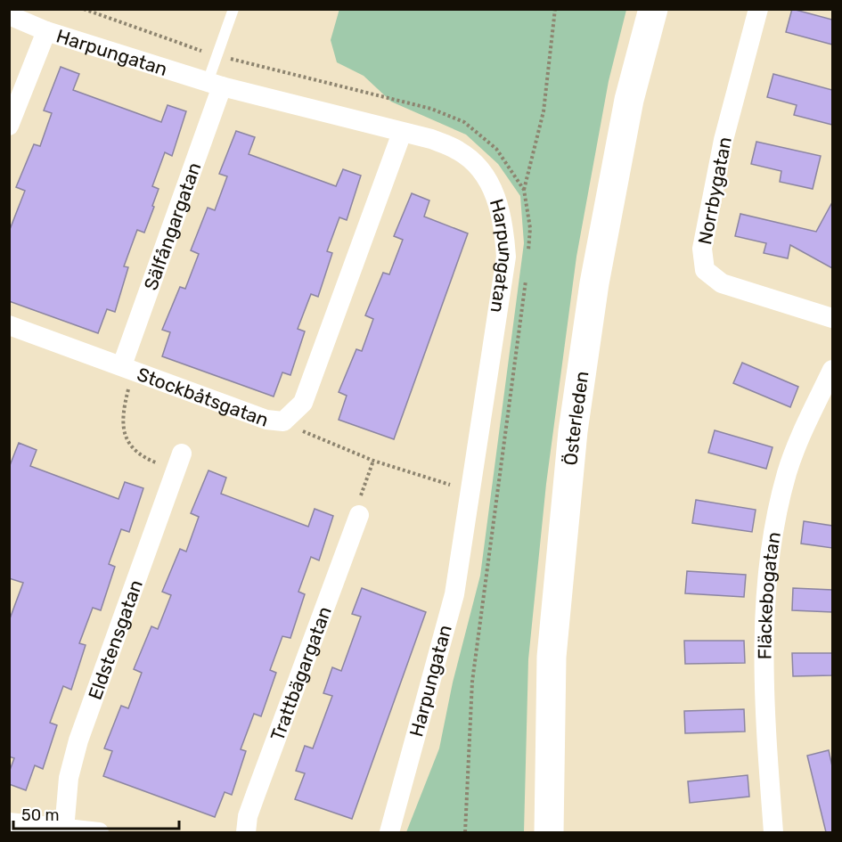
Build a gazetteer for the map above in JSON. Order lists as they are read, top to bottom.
{
  "streets": {
    "main road": ["Österleden"],
    "street": [
      "Harpungatan",
      "Norrbygatan",
      "Sälfångargatan",
      "Stockbåtsgatan",
      "Fläckebogatan",
      "Eldstensgatan",
      "Trattbägargatan"
    ]
  },
  "crossings": [
    ["Harpungatan", "Sälfångargatan"],
    ["Harpungatan", "Stockbåtsgatan"],
    ["Sälfångargatan", "Stockbåtsgatan"]
  ],
  "scale_bar": "50 m"
}
